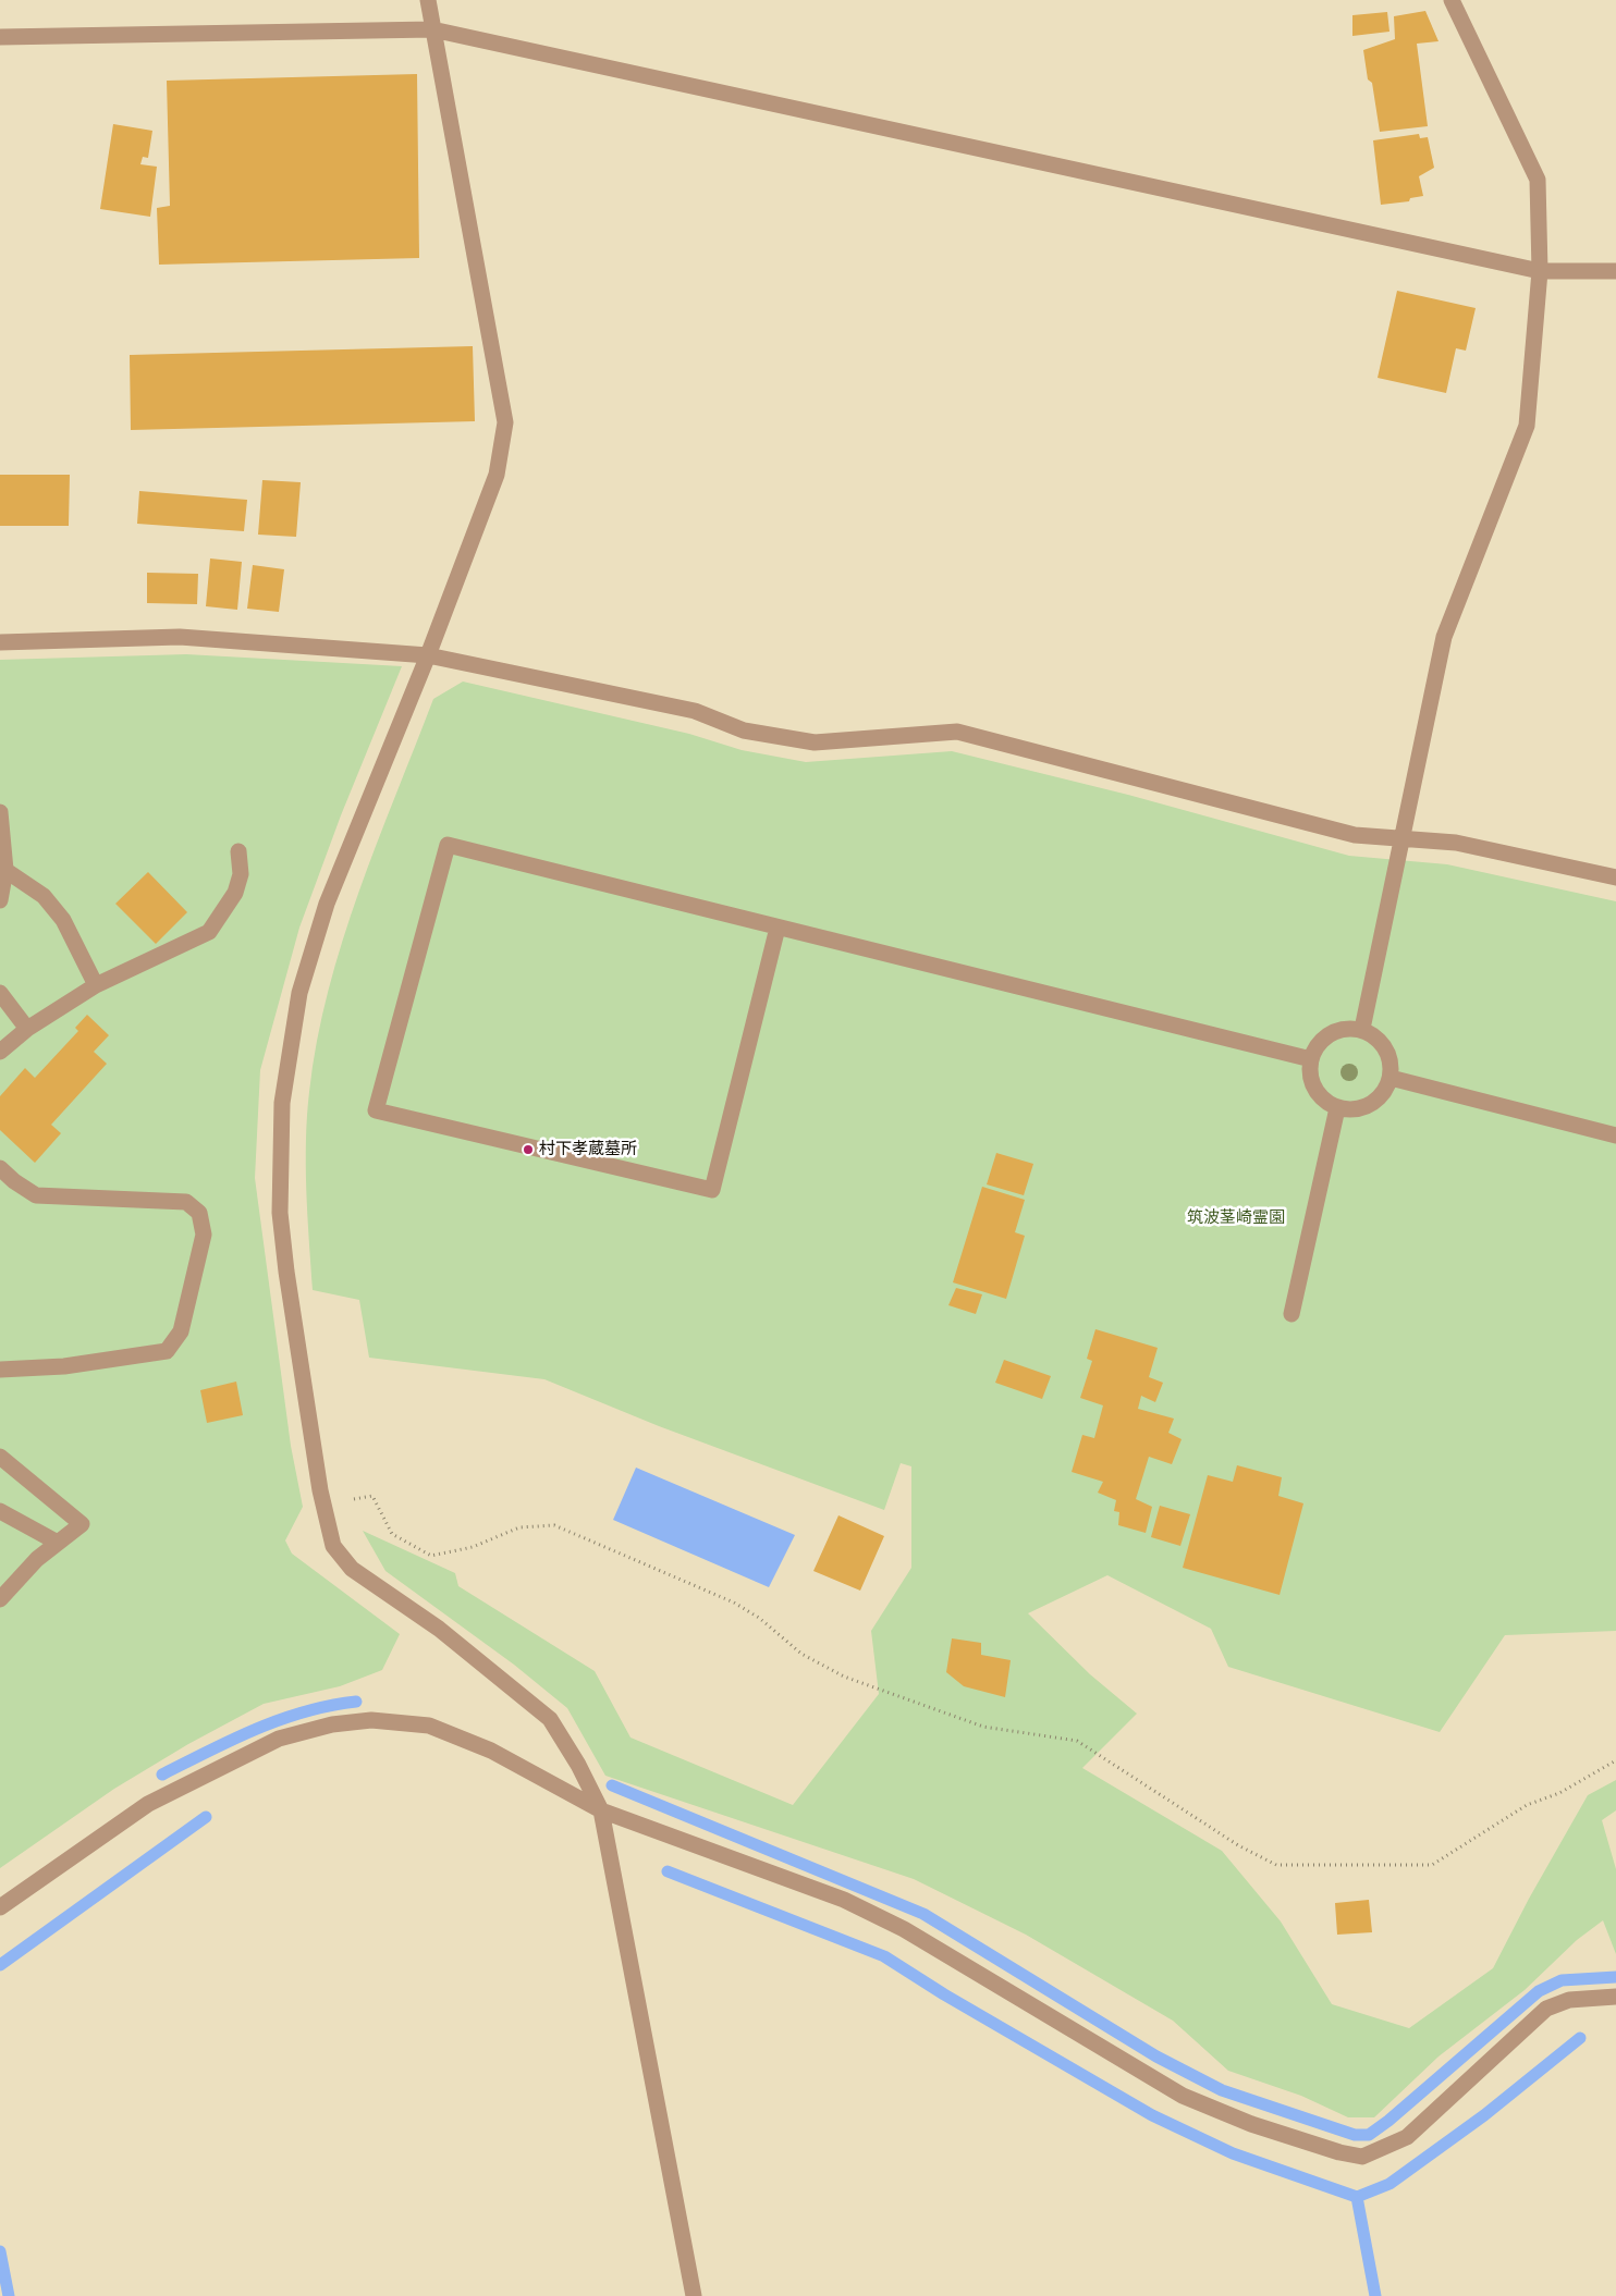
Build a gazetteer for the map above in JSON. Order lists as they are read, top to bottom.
{
  "parks": ["筑波茎崎霊園"],
  "places": ["村下孝蔵墓所"]
}
